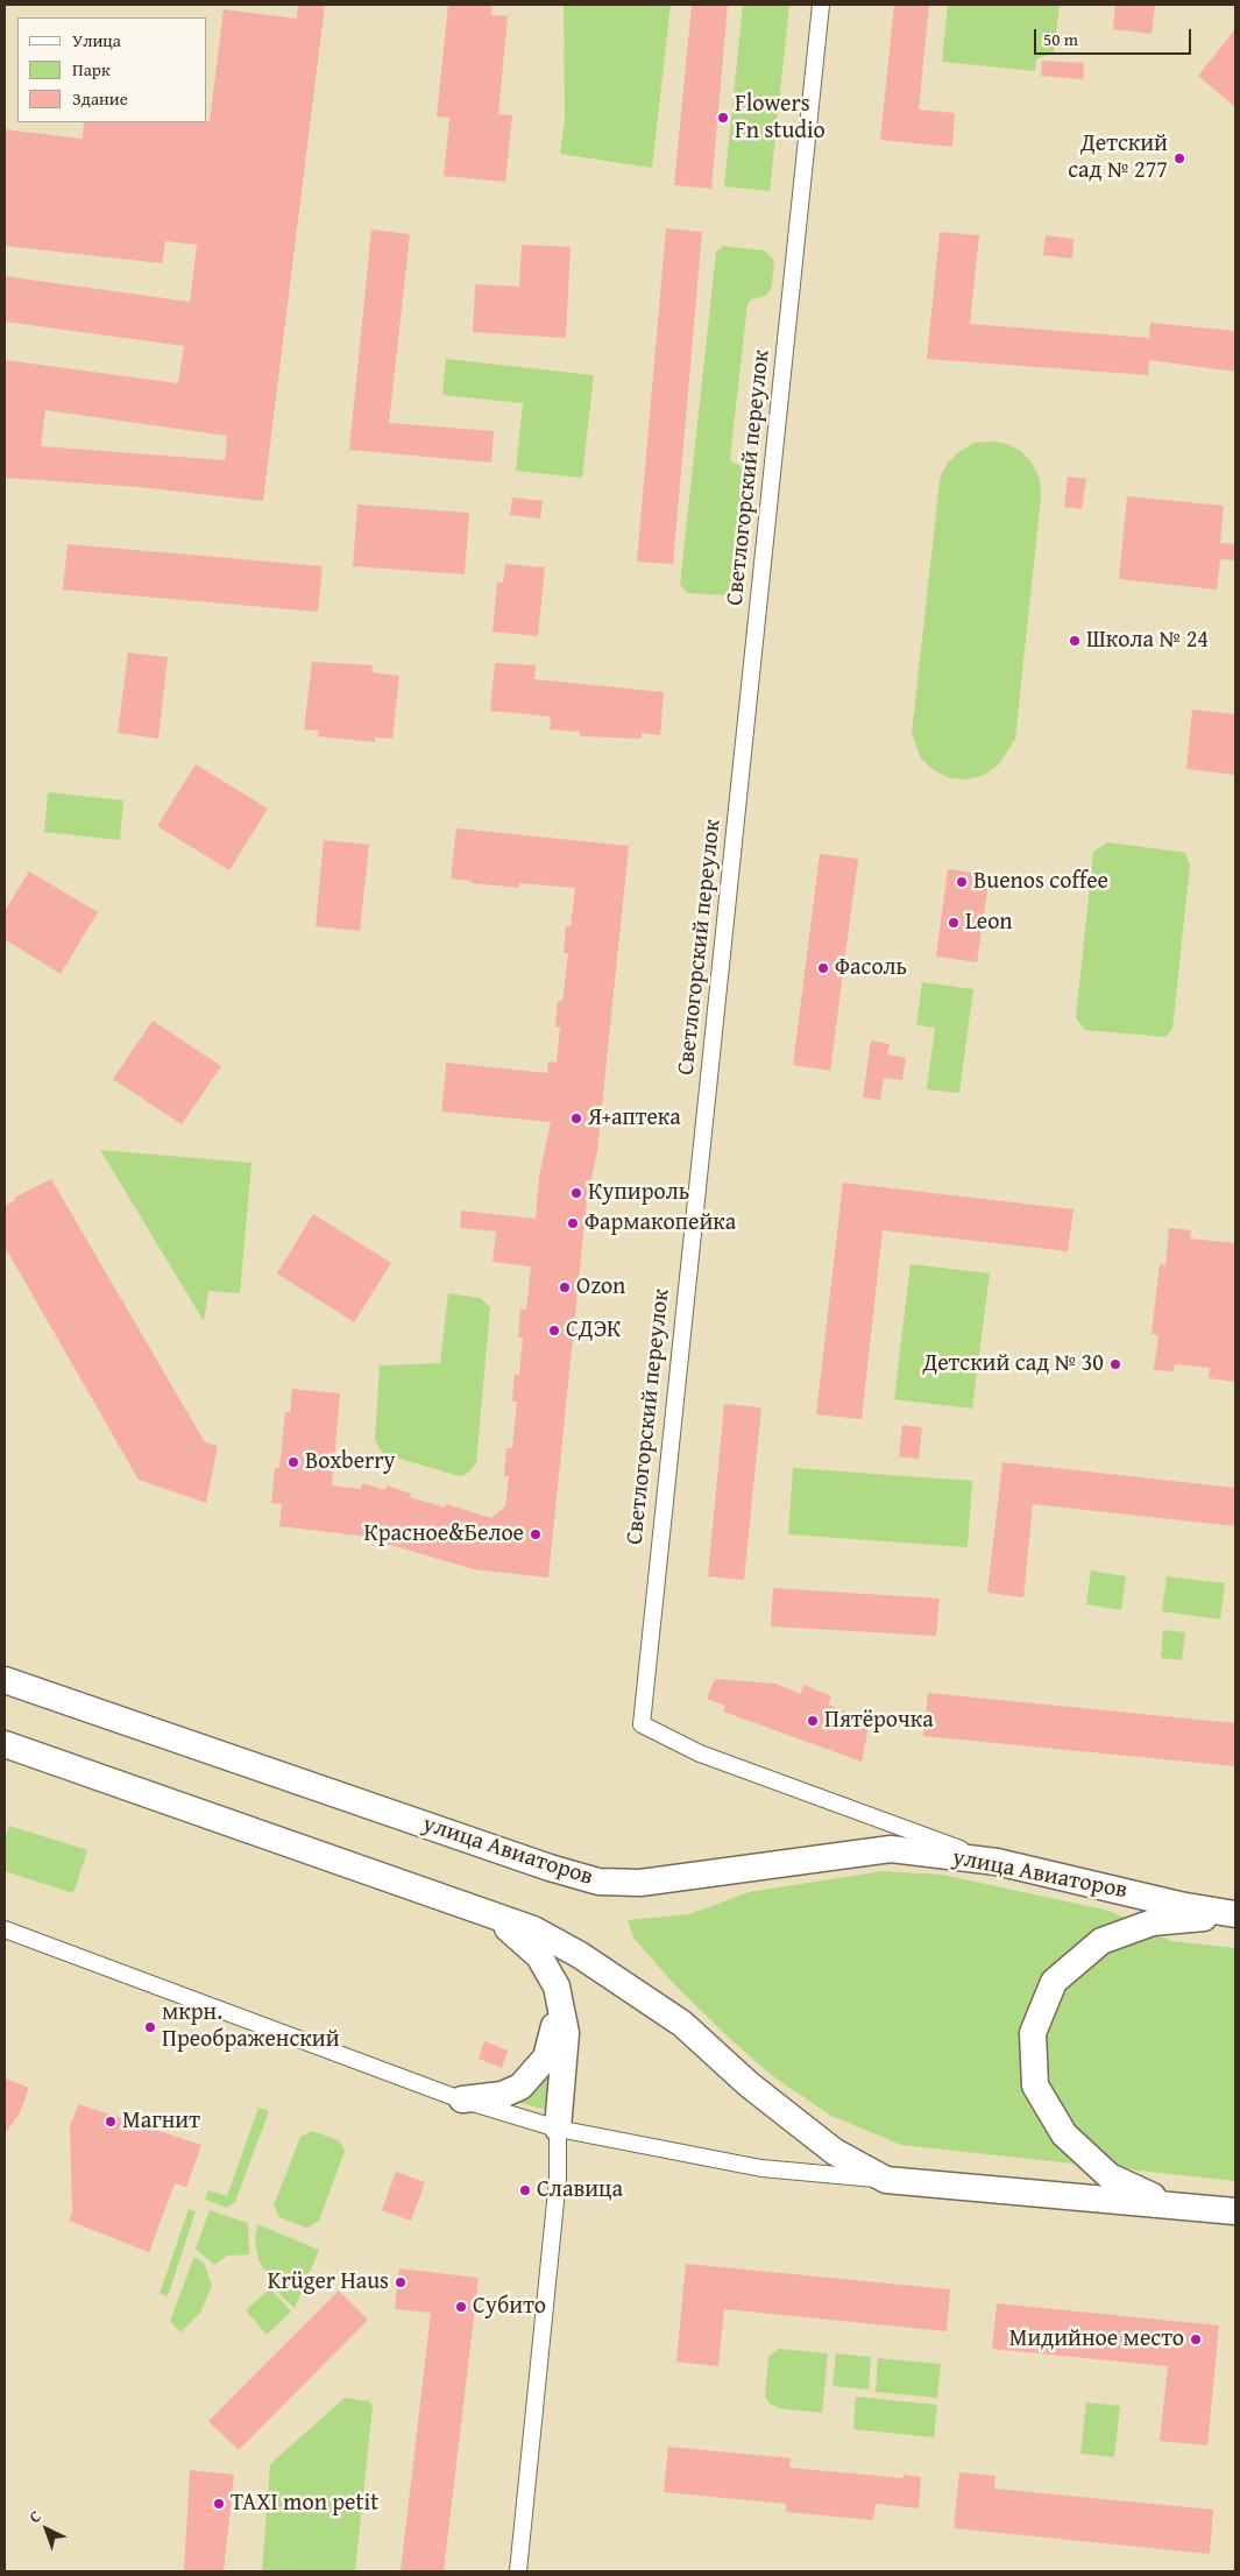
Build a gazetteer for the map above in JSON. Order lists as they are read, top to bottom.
{
  "streets": {
    "main road": ["улица Авиаторов"],
    "street": ["Светлогорский переулок"]
  },
  "crossings": [
    ["Светлогорский переулок", "улица Авиаторов"]
  ],
  "places": [
    "Flowers Fn studio",
    "Детский сад № 277",
    "Школа № 24",
    "Buenos coffee",
    "Leon",
    "Фасоль",
    "Я+аптека",
    "Купироль",
    "Фармакопейка",
    "Ozon",
    "СДЭК",
    "Детский сад № 30",
    "Boxberry",
    "Красное&Белое",
    "Пятёрочка",
    "мкрн. Преображенский",
    "Магнит",
    "Славица",
    "Krüger Haus",
    "Субито",
    "Мидийное место",
    "TAXI mon petit"
  ],
  "legend": ["Улица", "Парк", "Здание"],
  "scale_bar": "50 m",
  "north": "top left"
}
